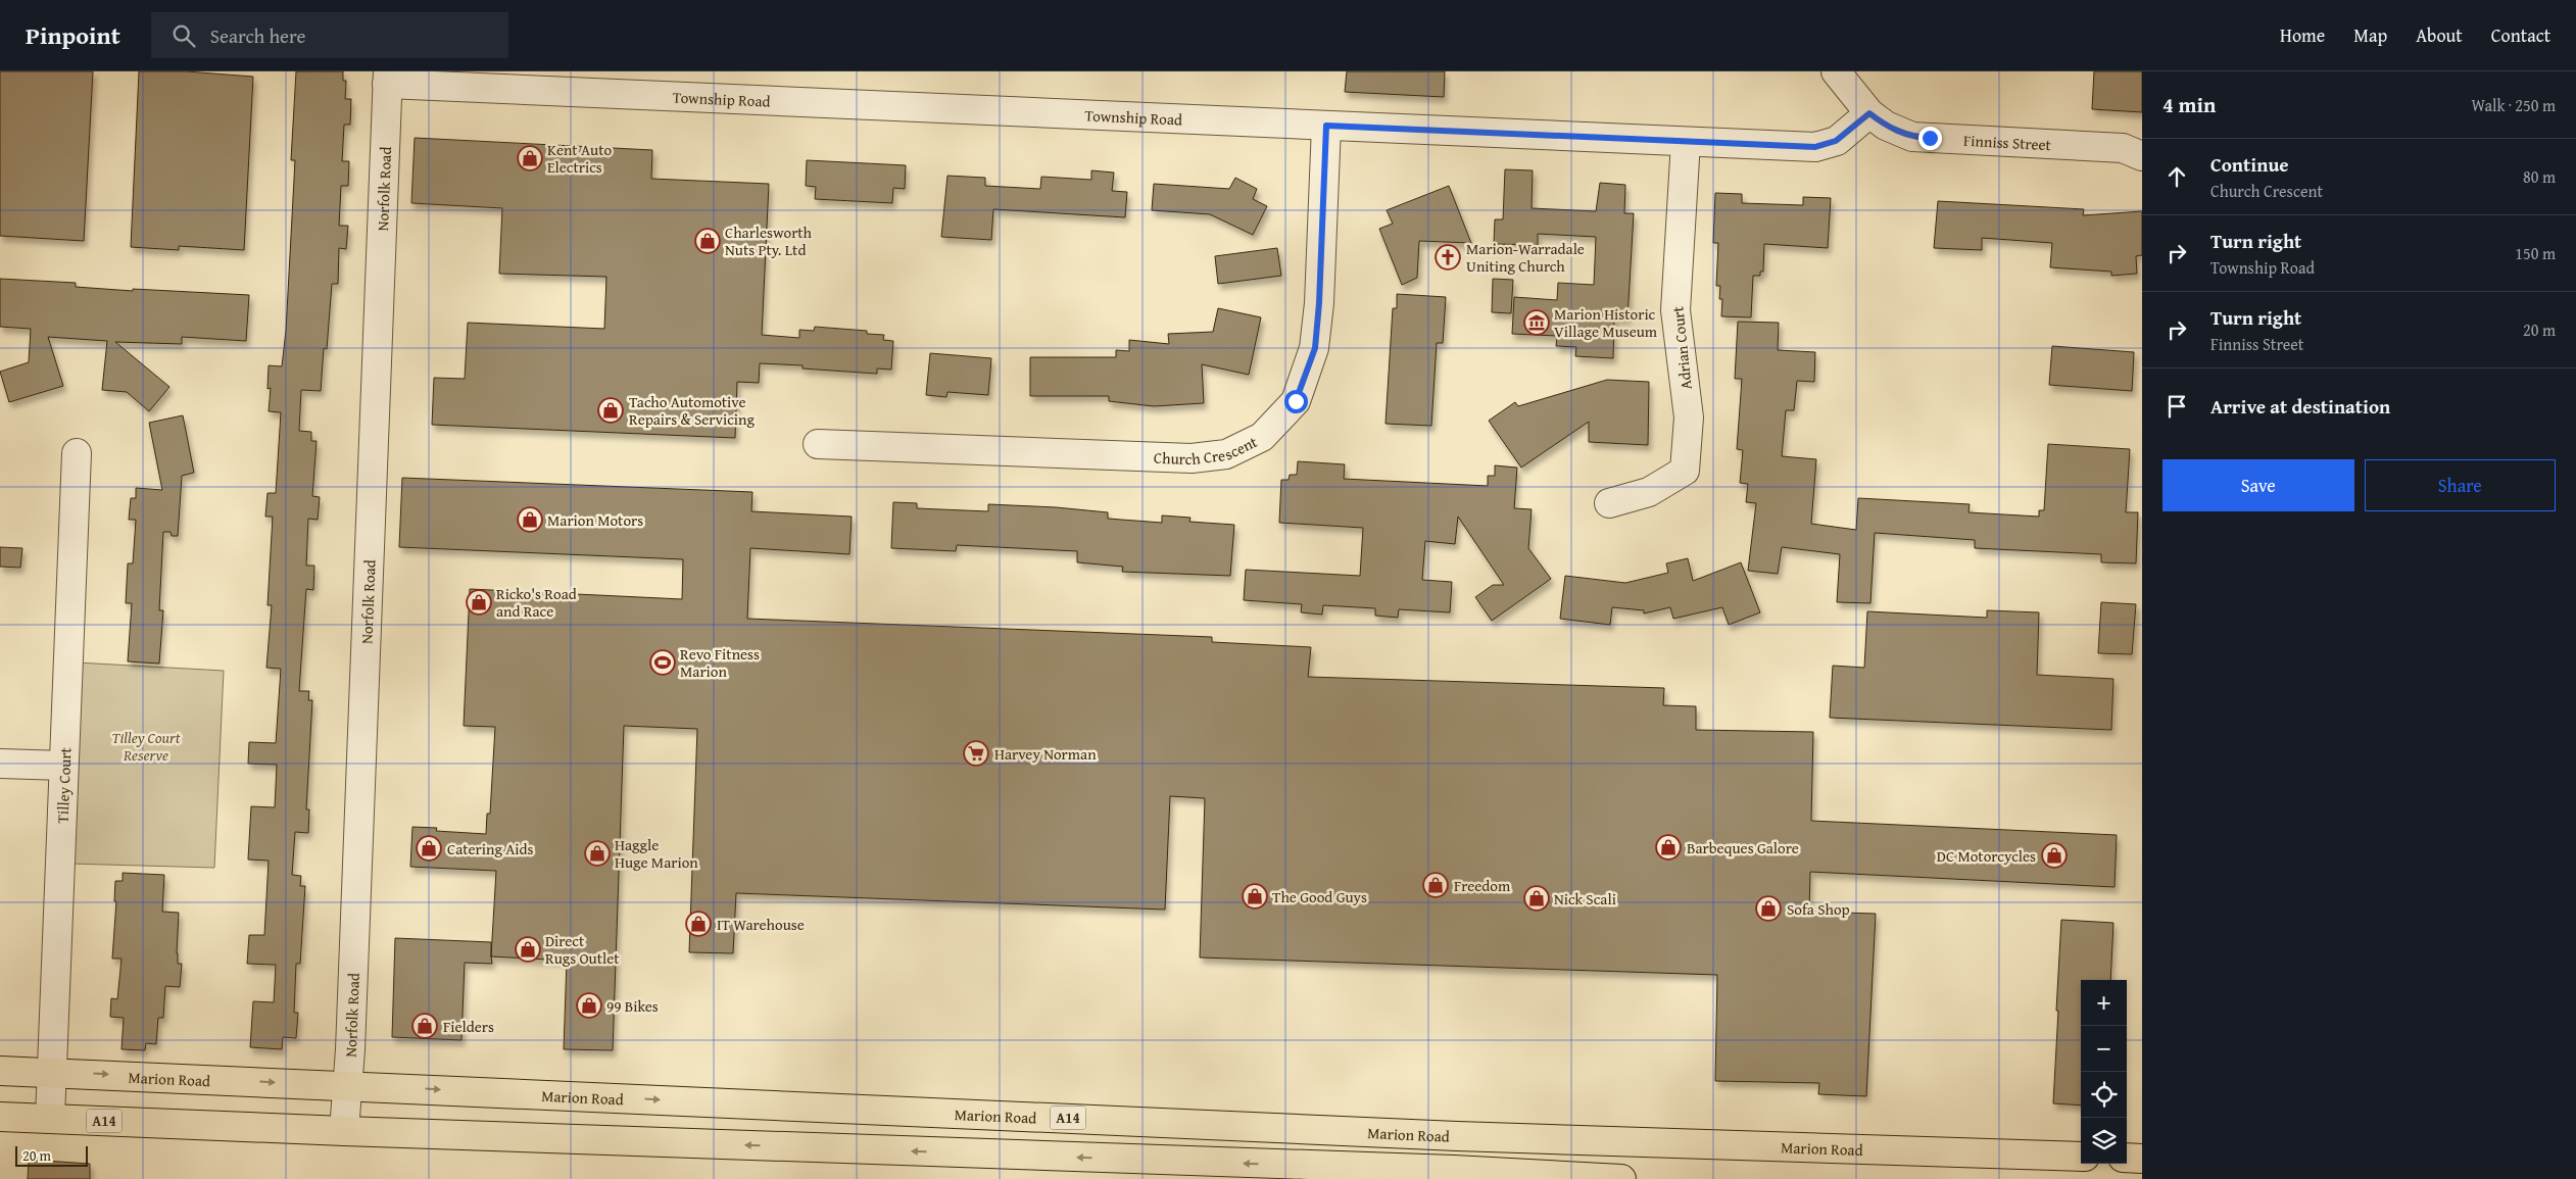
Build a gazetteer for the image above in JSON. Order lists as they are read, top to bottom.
{
  "streets": {
    "main road": ["Marion Road", "A14"],
    "street": [
      "Township Road",
      "Finniss Street",
      "Norfolk Road",
      "Adrian Court",
      "Church Crescent",
      "Tilley Court"
    ]
  },
  "crossings": [
    ["Township Road", "Finniss Street"],
    ["Township Road", "Norfolk Road"],
    ["Township Road", "Adrian Court"],
    ["Township Road", "Church Crescent"],
    ["Norfolk Road", "Marion Road"],
    ["Norfolk Road", "A14"],
    ["Tilley Court", "Marion Road"],
    ["Tilley Court", "A14"]
  ],
  "parks": ["Tilley Court Reserve"],
  "places": {
    "shop": [
      "Kent Auto Electrics",
      "Charlesworth Nuts Pty. Ltd",
      "Tacho Automotive Repairs & Servicing",
      "Marion Motors",
      "Ricko's Road and Race",
      "Barbeques Galore",
      "Catering Aids",
      "Haggle Huge Marion",
      "DC Motorcycles",
      "Freedom",
      "The Good Guys",
      "Nick Scali",
      "Sofa Shop",
      "IT Warehouse",
      "Direct Rugs Outlet",
      "99 Bikes",
      "Fielders"
    ],
    "church": ["Marion-Warradale Uniting Church"],
    "museum": ["Marion Historic Village Museum"],
    "sports": ["Revo Fitness Marion"],
    "supermarket": ["Harvey Norman"]
  },
  "scale_bar": "20 m",
  "page": {
    "header": "Pinpoint",
    "search": "Search here",
    "nav": [
      "Home",
      "Map",
      "About",
      "Contact"
    ],
    "heading": ["4 min", "Walk · 250 m"],
    "list": [
      ["Continue", "Church Crescent", "80 m"],
      ["Turn right", "Township Road", "150 m"],
      ["Turn right", "Finniss Street", "20 m"],
      "Arrive at destination"
    ],
    "buttons": ["Save", "Share"],
    "map_buttons": ["+", "−"],
    "scale": "20 m"
  }
}
